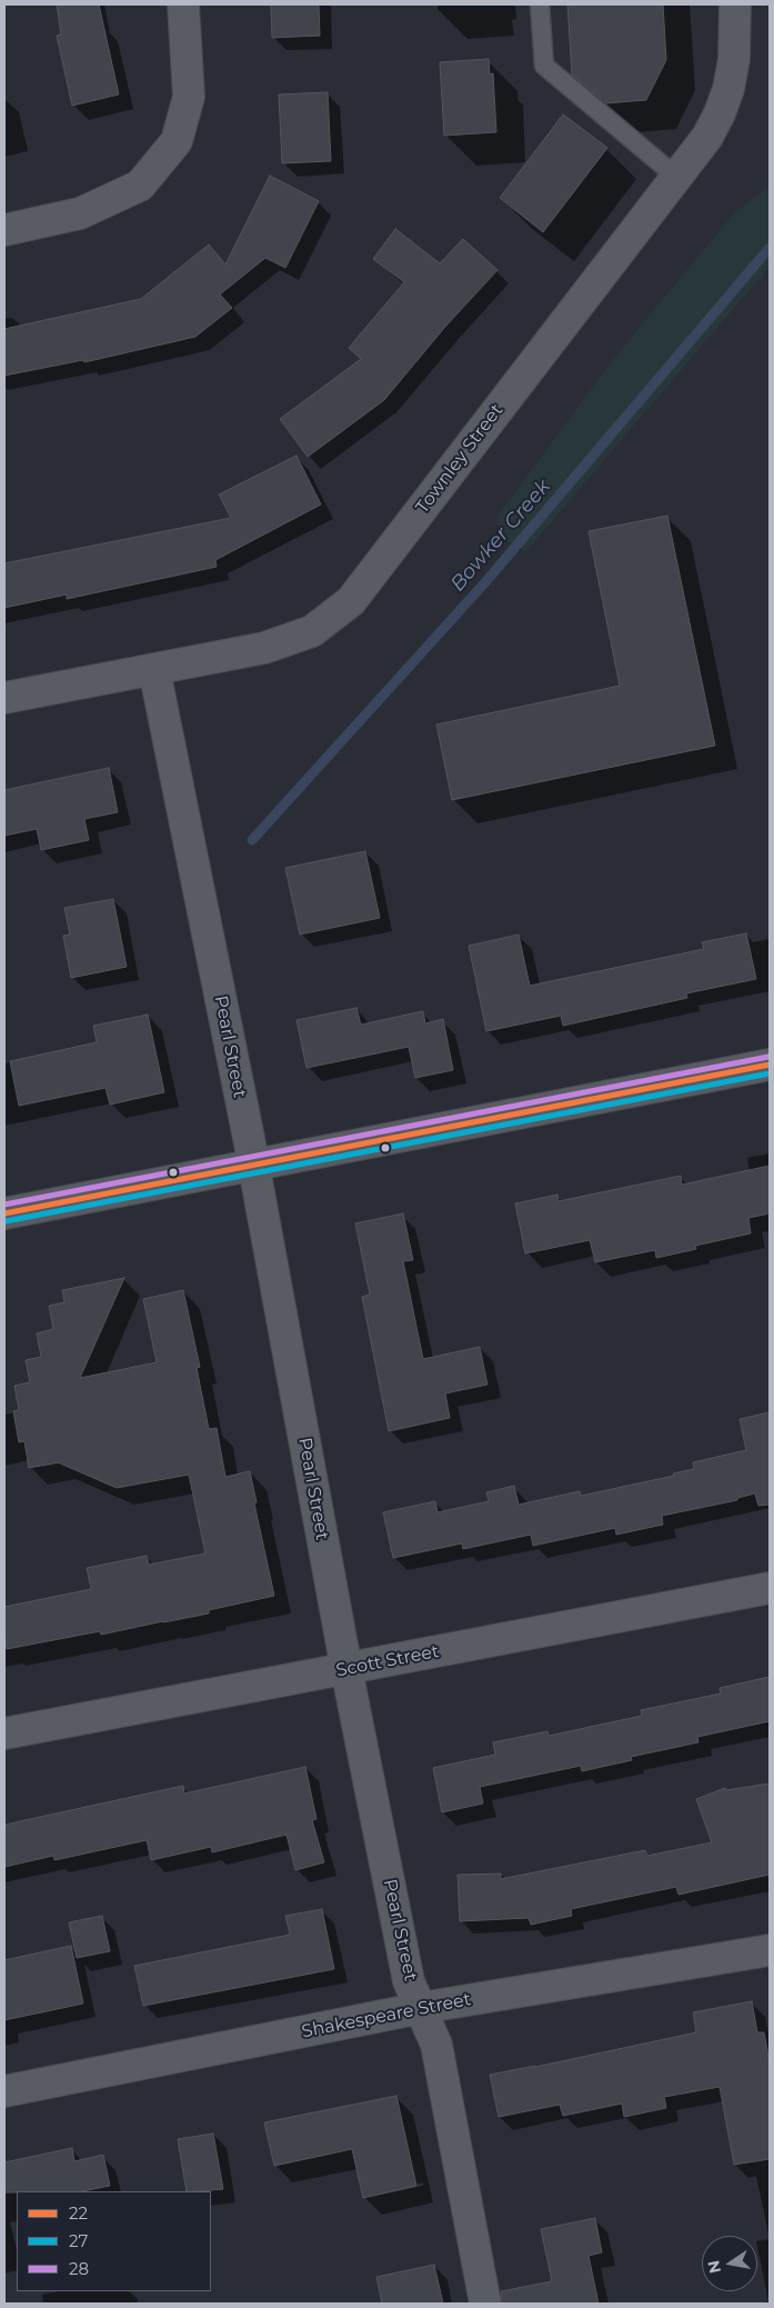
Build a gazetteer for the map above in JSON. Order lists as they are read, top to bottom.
{
  "streets": {
    "street": [
      "Townley Street",
      "Pearl Street",
      "Scott Street",
      "Shakespeare Street"
    ]
  },
  "crossings": [
    ["Townley Street", "Pearl Street"],
    ["Pearl Street", "Scott Street"],
    ["Pearl Street", "Shakespeare Street"]
  ],
  "water": ["Bowker Creek"],
  "lines": ["transit line 28", "transit line 22", "transit line 27"],
  "legend": ["22", "27", "28"],
  "north": "left"
}
